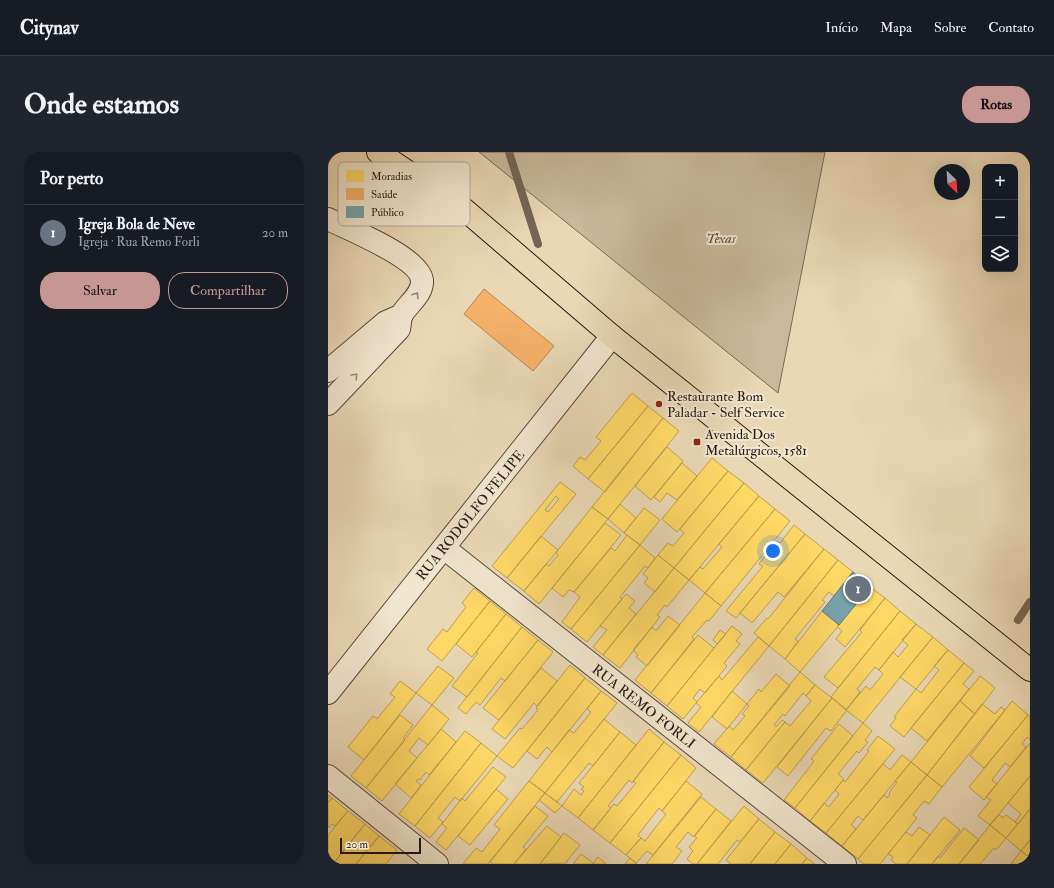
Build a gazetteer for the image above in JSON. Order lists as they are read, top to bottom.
{
  "streets": {
    "street": ["RUA RODOLFO FELIPE", "RUA REMO FORLI"]
  },
  "crossings": [
    ["RUA RODOLFO FELIPE", "RUA REMO FORLI"]
  ],
  "parks": ["Texas"],
  "places": {
    "other": ["Restaurante Bom Paladar - Self Service"],
    "transit": ["Avenida Dos Metalúrgicos, 1581"]
  },
  "legend": ["Moradias", "Saúde", "Público"],
  "scale_bar": "20 m",
  "north": "bottom right",
  "page": {
    "header": "Citynav",
    "nav": [
      "Início",
      "Mapa",
      "Sobre",
      "Contato"
    ],
    "buttons": [
      "Rotas",
      ["Salvar", "Compartilhar"]
    ],
    "title": "Onde estamos",
    "heading": "Por perto",
    "map_buttons": ["+", "−"],
    "list": [
      {
        "mark": "1",
        "name": "Igreja Bola de Neve",
        "note": "Igreja · Rua Remo Forli",
        "value": "20 m"
      }
    ],
    "pins": "1",
    "scale": "20 m"
  }
}
